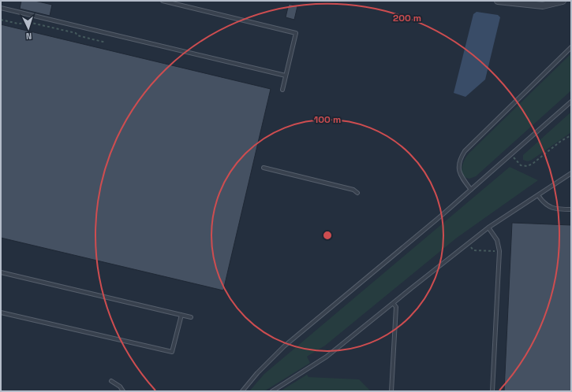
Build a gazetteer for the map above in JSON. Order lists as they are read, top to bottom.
{
  "north": "bottom",
  "rings": ["200 m", "100 m"]
}
